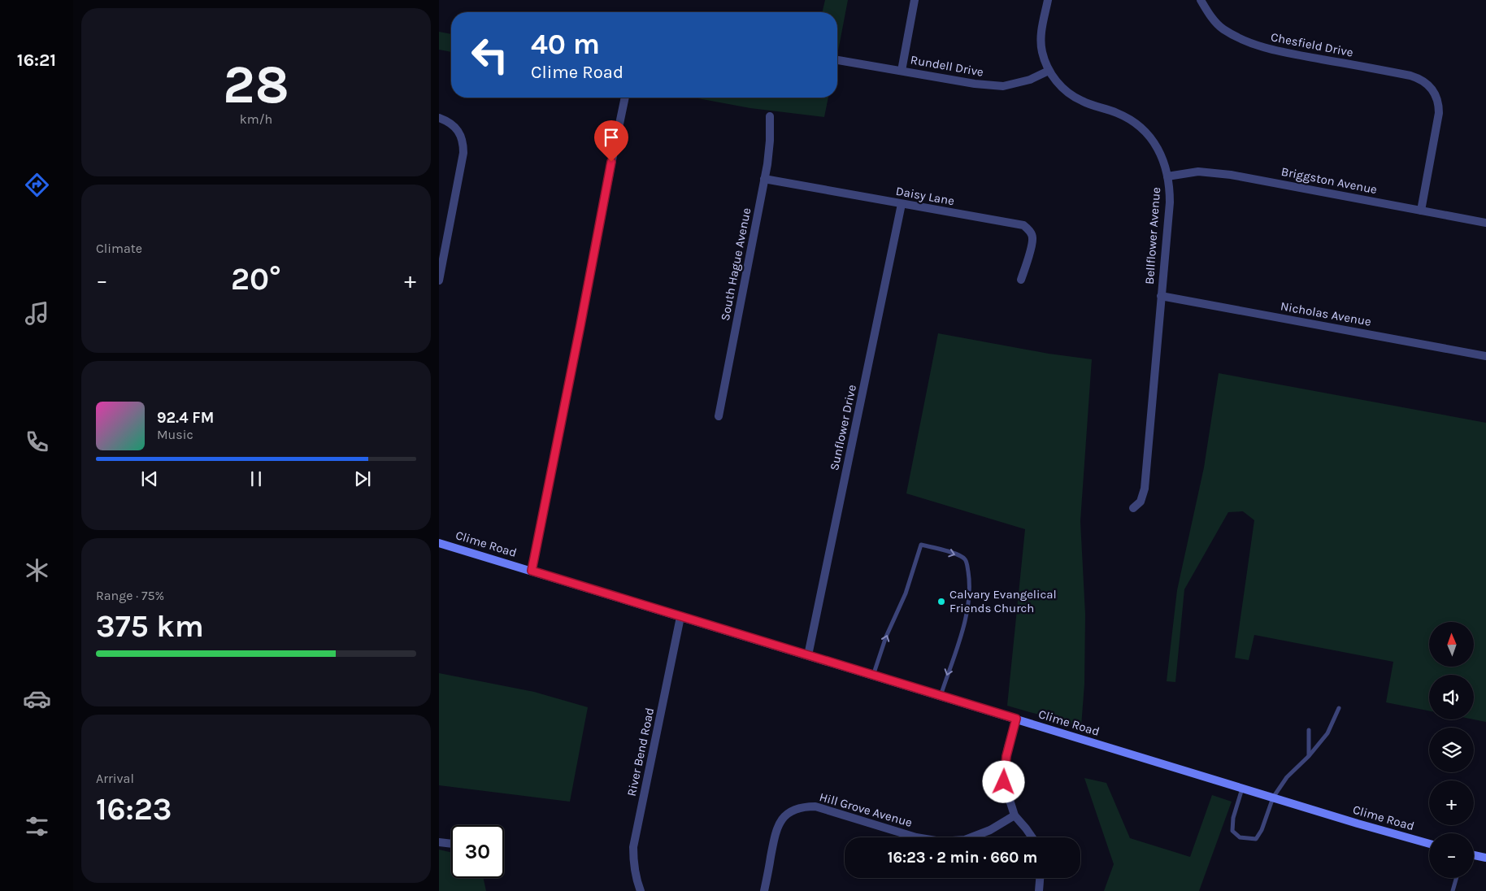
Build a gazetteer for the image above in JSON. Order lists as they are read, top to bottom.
{
  "streets": {
    "main road": ["Clime Road"],
    "street": [
      "Chesfield Drive",
      "Rundell Drive",
      "Briggston Avenue",
      "Daisy Lane",
      "Bellflower Avenue",
      "South Hague Avenue",
      "Nicholas Avenue",
      "Sunflower Drive",
      "River Bend Road",
      "Hill Grove Avenue"
    ]
  },
  "crossings": [
    ["Chesfield Drive", "Briggston Avenue"],
    ["Rundell Drive", "Bellflower Avenue"],
    ["Briggston Avenue", "Bellflower Avenue"],
    ["Daisy Lane", "South Hague Avenue"],
    ["Daisy Lane", "Sunflower Drive"],
    ["Bellflower Avenue", "Nicholas Avenue"],
    ["Sunflower Drive", "Clime Road"],
    ["Clime Road", "River Bend Road"]
  ],
  "places": ["Calvary Evangelical Friends Church"],
  "north": "top",
  "page": {
    "tabs": "16:21",
    "tile": [
      ["28", "km/h"],
      "Climate",
      ["Range · 75%", "375 km"],
      ["Arrival", "16:23"]
    ],
    "turn": ["40 m", "Clime Road"],
    "heat": ["−", "20°", "+"],
    "song": ["92.4 FM", "Music"],
    "map_buttons": ["+", "−"],
    "limit": "30",
    "trip": "16:23 · 2 min · 660 m"
  }
}
